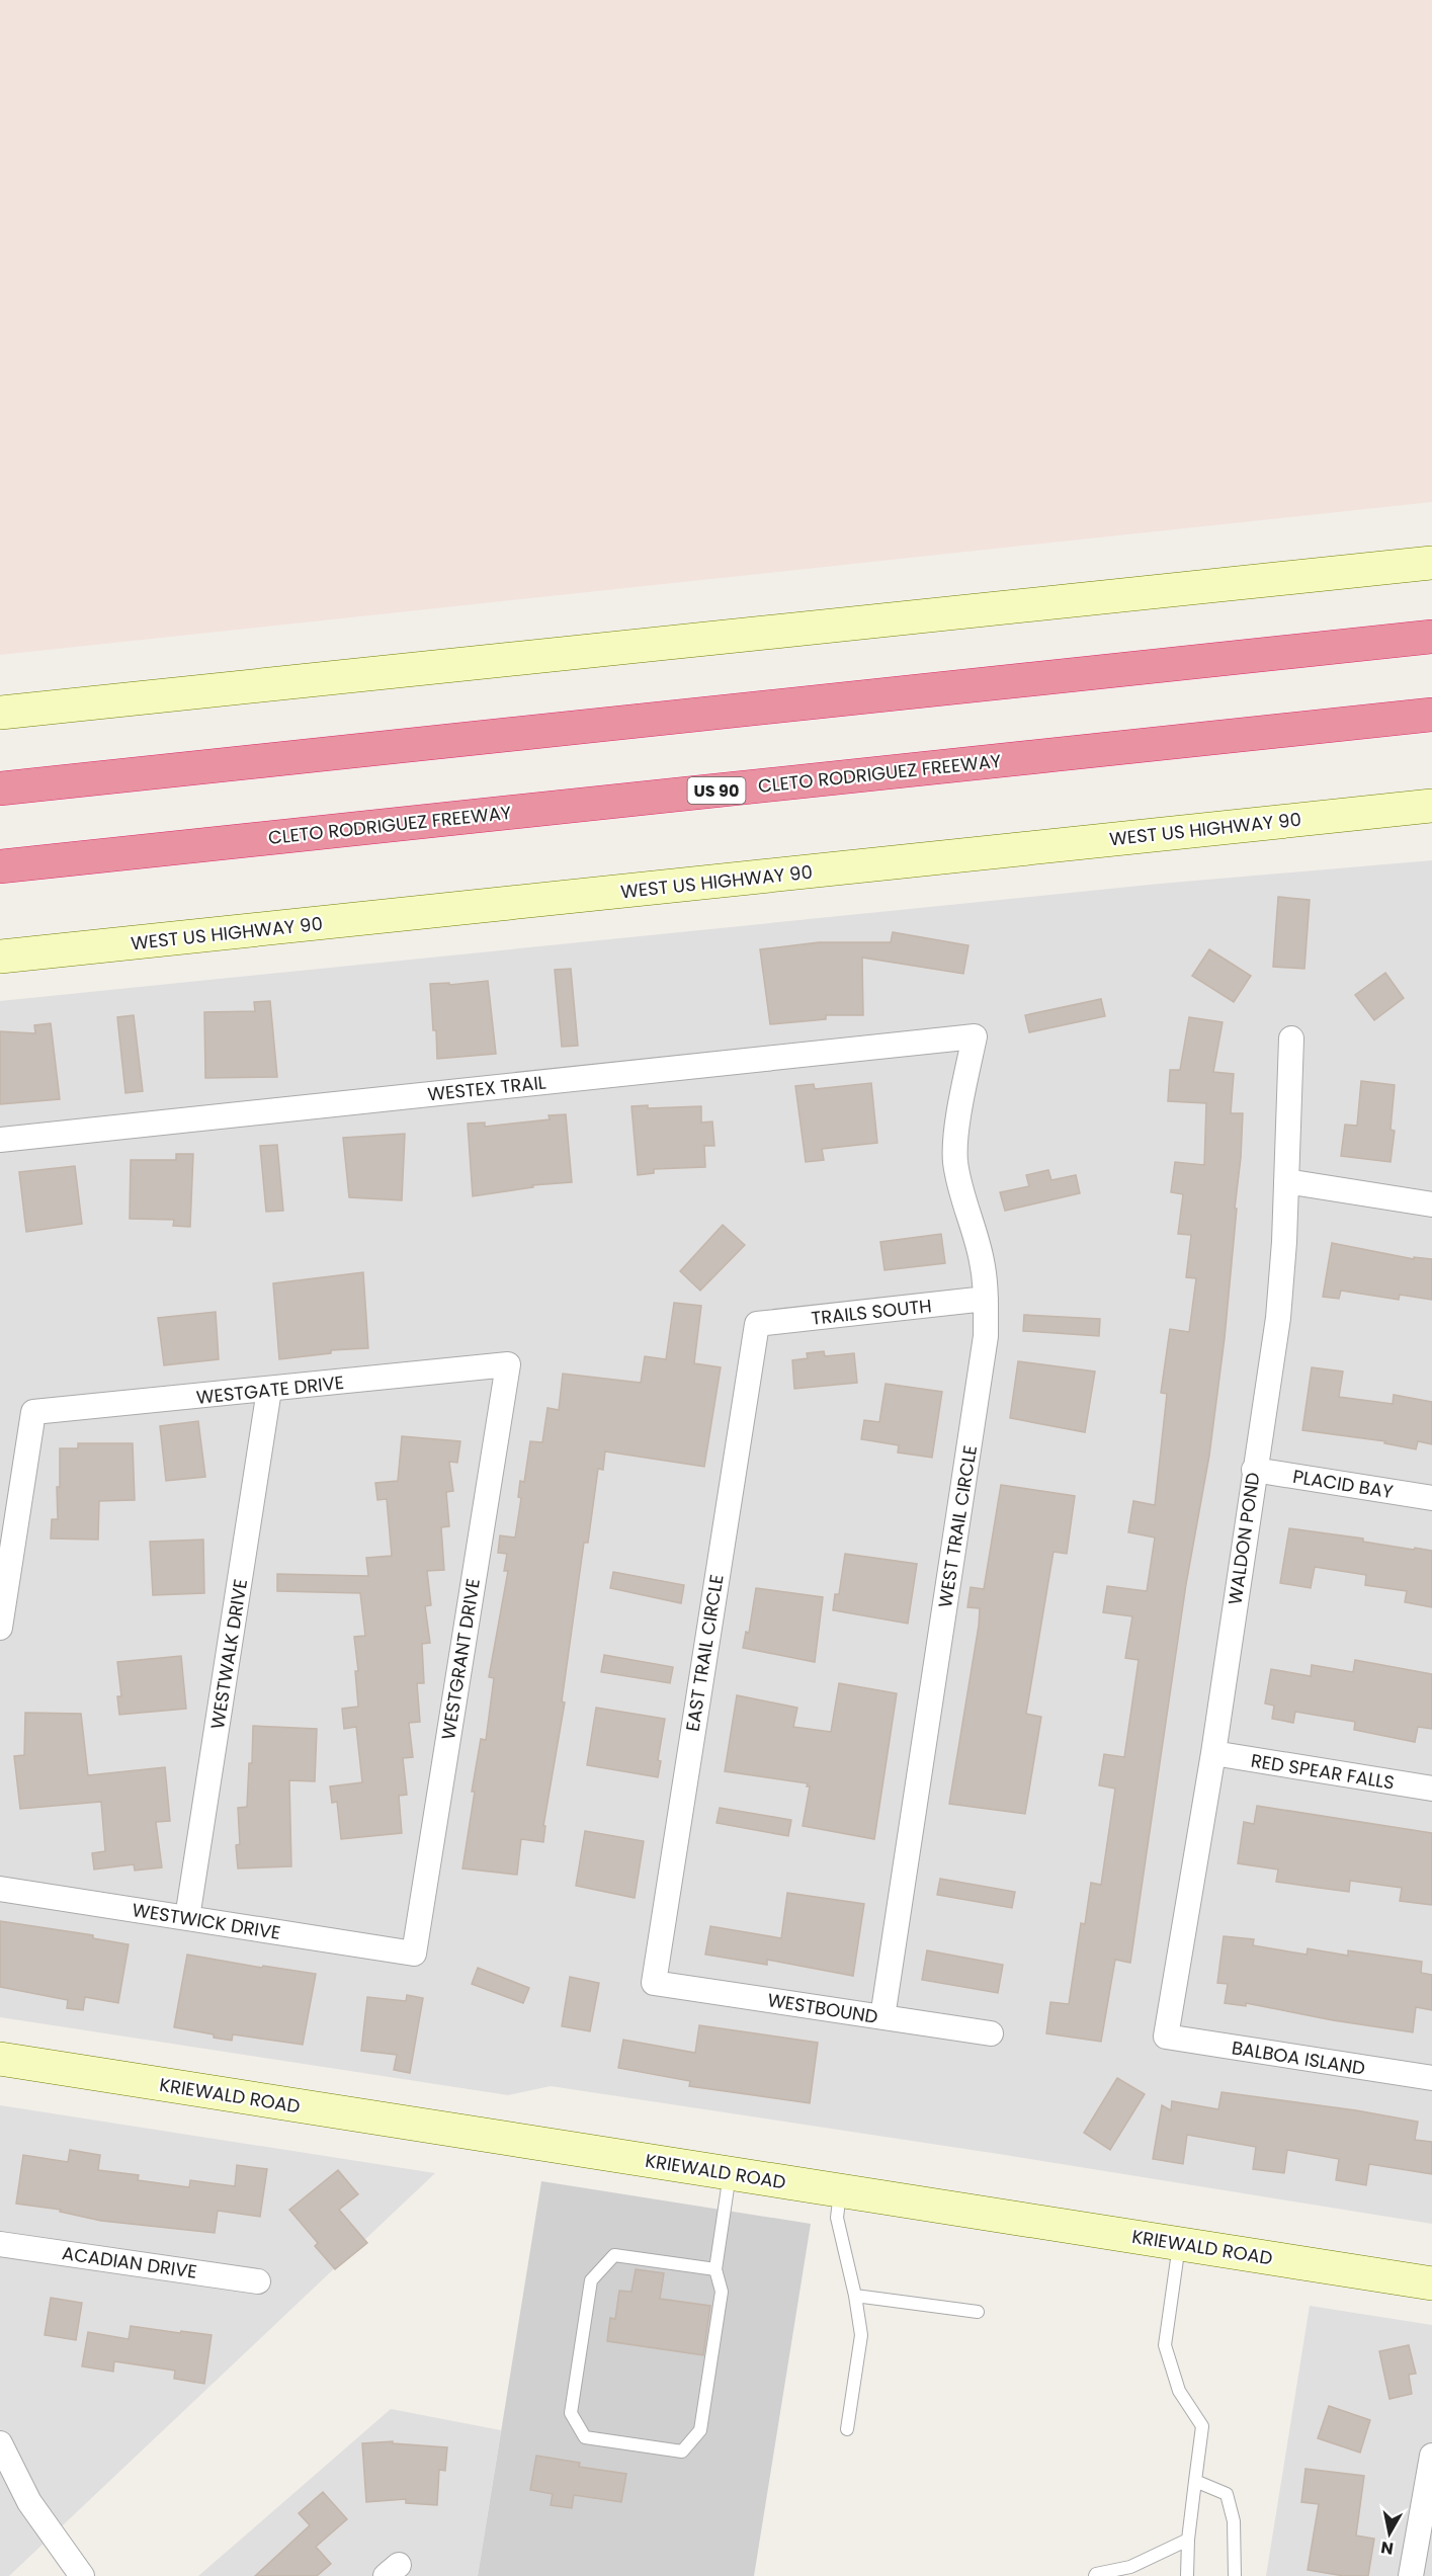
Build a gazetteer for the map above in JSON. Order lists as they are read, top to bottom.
{
  "streets": {
    "highway": ["CLETO RODRIGUEZ FREEWAY", "US 90"],
    "main road": ["WEST US HIGHWAY 90", "KRIEWALD ROAD"],
    "street": [
      "WESTEX TRAIL",
      "TRAILS SOUTH",
      "WESTGATE DRIVE",
      "PLACID BAY",
      "WEST TRAIL CIRCLE",
      "WALDON POND",
      "EAST TRAIL CIRCLE",
      "WESTWALK DRIVE",
      "WESTGRANT DRIVE",
      "RED SPEAR FALLS",
      "WESTWICK DRIVE",
      "WESTBOUND",
      "BALBOA ISLAND",
      "ACADIAN DRIVE"
    ]
  },
  "crossings": [
    ["WESTEX TRAIL", "WEST TRAIL CIRCLE"],
    ["TRAILS SOUTH", "WEST TRAIL CIRCLE"],
    ["TRAILS SOUTH", "EAST TRAIL CIRCLE"],
    ["WESTGATE DRIVE", "WESTWALK DRIVE"],
    ["WESTGATE DRIVE", "WESTGRANT DRIVE"],
    ["PLACID BAY", "WALDON POND"],
    ["WEST TRAIL CIRCLE", "WESTBOUND"],
    ["WALDON POND", "RED SPEAR FALLS"],
    ["WALDON POND", "BALBOA ISLAND"],
    ["EAST TRAIL CIRCLE", "WESTBOUND"],
    ["WESTWALK DRIVE", "WESTWICK DRIVE"],
    ["WESTGRANT DRIVE", "WESTWICK DRIVE"]
  ],
  "north": "bottom"
}
